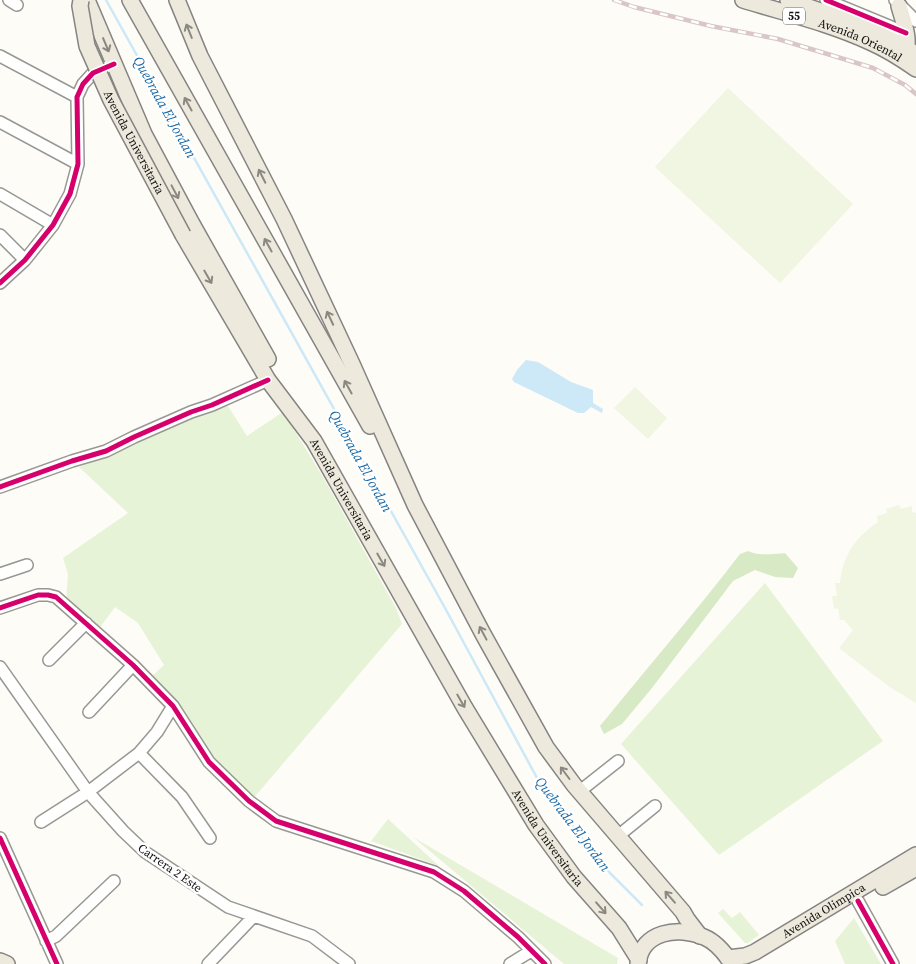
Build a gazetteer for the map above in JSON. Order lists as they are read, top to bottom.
{
  "streets": {
    "main road": [
      "55",
      "Avenida Oriental",
      "Avenida Universitaria",
      "Avenida Olimpica"
    ],
    "street": ["Carrera 2 Este"]
  },
  "water": ["Quebrada El Jordan"]
}
